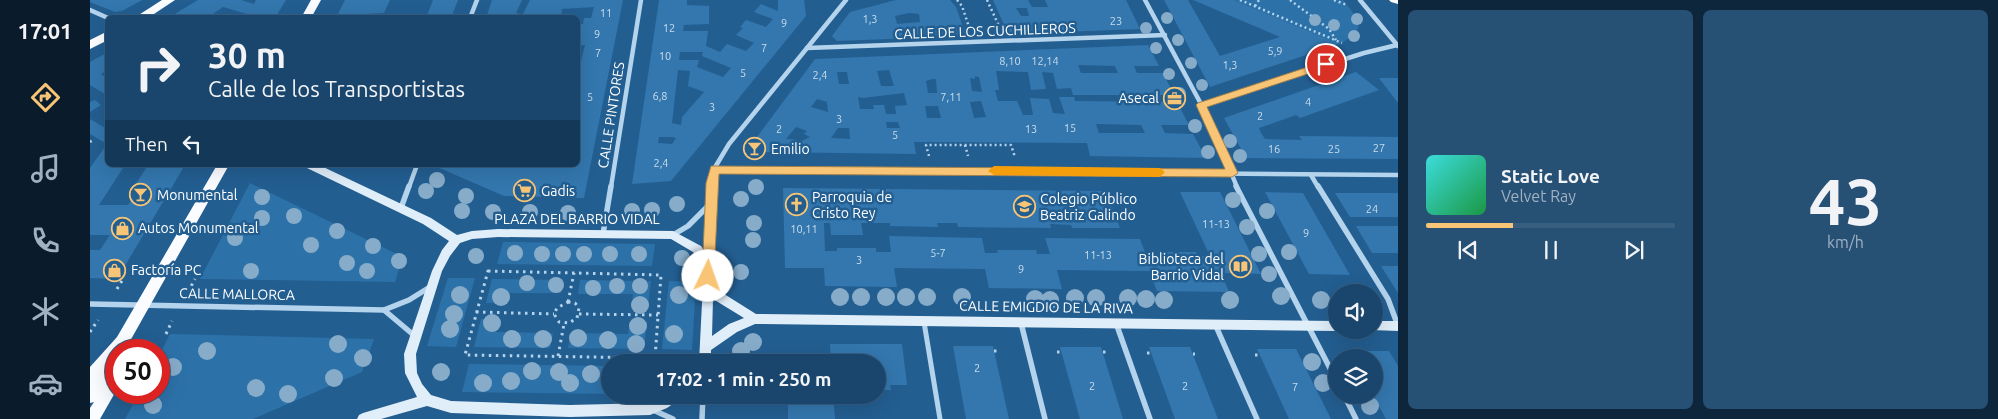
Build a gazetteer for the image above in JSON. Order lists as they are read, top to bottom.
{
  "streets": {
    "main road": ["PLAZA DEL BARRIO VIDAL", "CALLE EMIGDIO DE LA RIVA"],
    "street": ["CALLE DE LOS CUCHILLEROS", "CALLE PINTORES", "CALLE MALLORCA"]
  },
  "crossings": [
    ["CALLE PINTORES", "PLAZA DEL BARRIO VIDAL"]
  ],
  "places": {
    "office": ["Asecal"],
    "bar": ["Emilio", "Monumental"],
    "supermarket": ["Gadis"],
    "church": ["Parroquia de Cristo Rey"],
    "school or university": ["Colegio Público Beatriz Galindo"],
    "shop": ["Autos Monumental", "Factoría PC"],
    "library": ["Biblioteca del Barrio Vidal"]
  },
  "house_numbers": [
    "11",
    "1,3",
    "23",
    "9",
    "12",
    "9",
    "7",
    "5,9",
    "7",
    "10",
    "8,10",
    "12,14",
    "1,3",
    "5",
    "2,4",
    "6,8",
    "5",
    "7,11",
    "4",
    "3",
    "2",
    "3",
    "15",
    "2",
    "13",
    "5",
    "27",
    "16",
    "25",
    "2,4",
    "24",
    "11-13",
    "10,11",
    "9",
    "5-7",
    "11-13",
    "3",
    "9",
    "2",
    "2",
    "2",
    "7"
  ],
  "page": {
    "tabs": "17:01",
    "tile": ["43", "km/h"],
    "turn": ["30 m", "Calle de los Transportistas"],
    "then": "Then",
    "song": ["Static Love", "Velvet Ray"],
    "limit": "50",
    "trip": "17:02 · 1 min · 250 m"
  }
}
